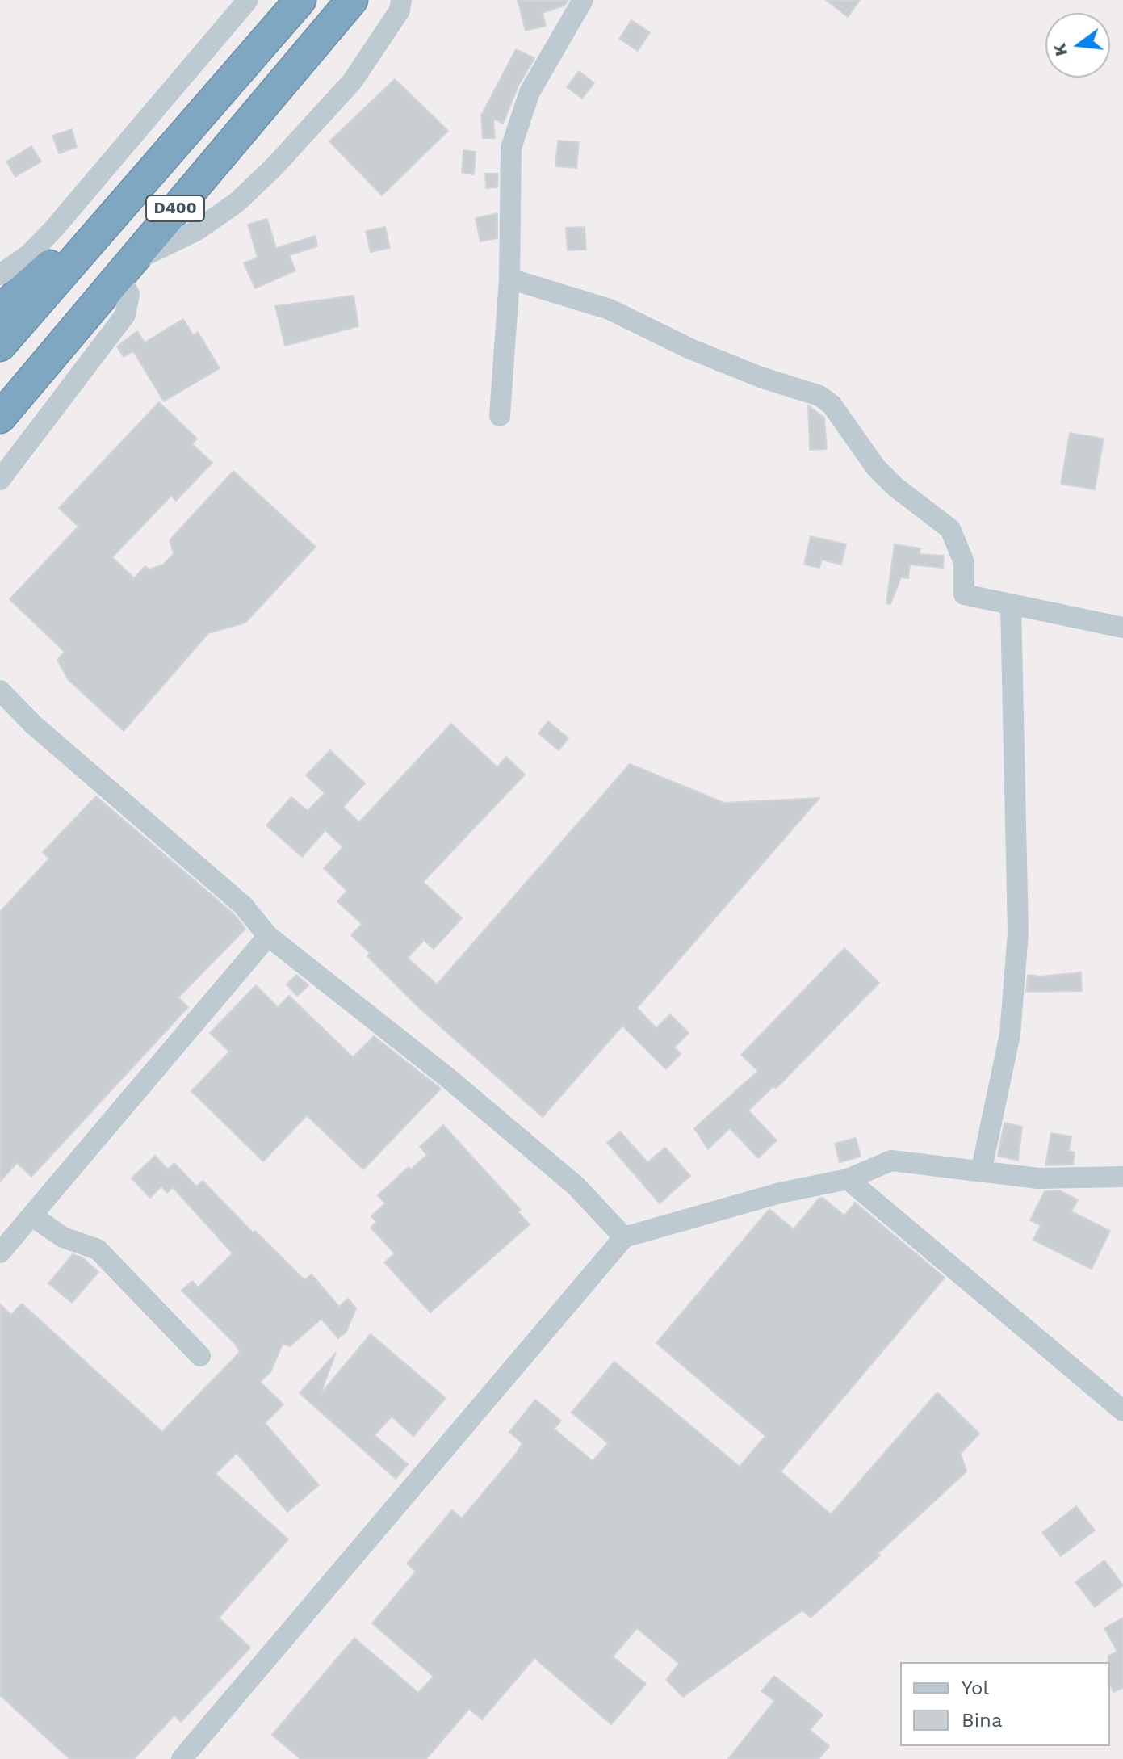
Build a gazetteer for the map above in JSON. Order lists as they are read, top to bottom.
{
  "streets": {
    "highway": ["D400"]
  },
  "legend": ["Yol", "Bina"],
  "north": "left"
}
